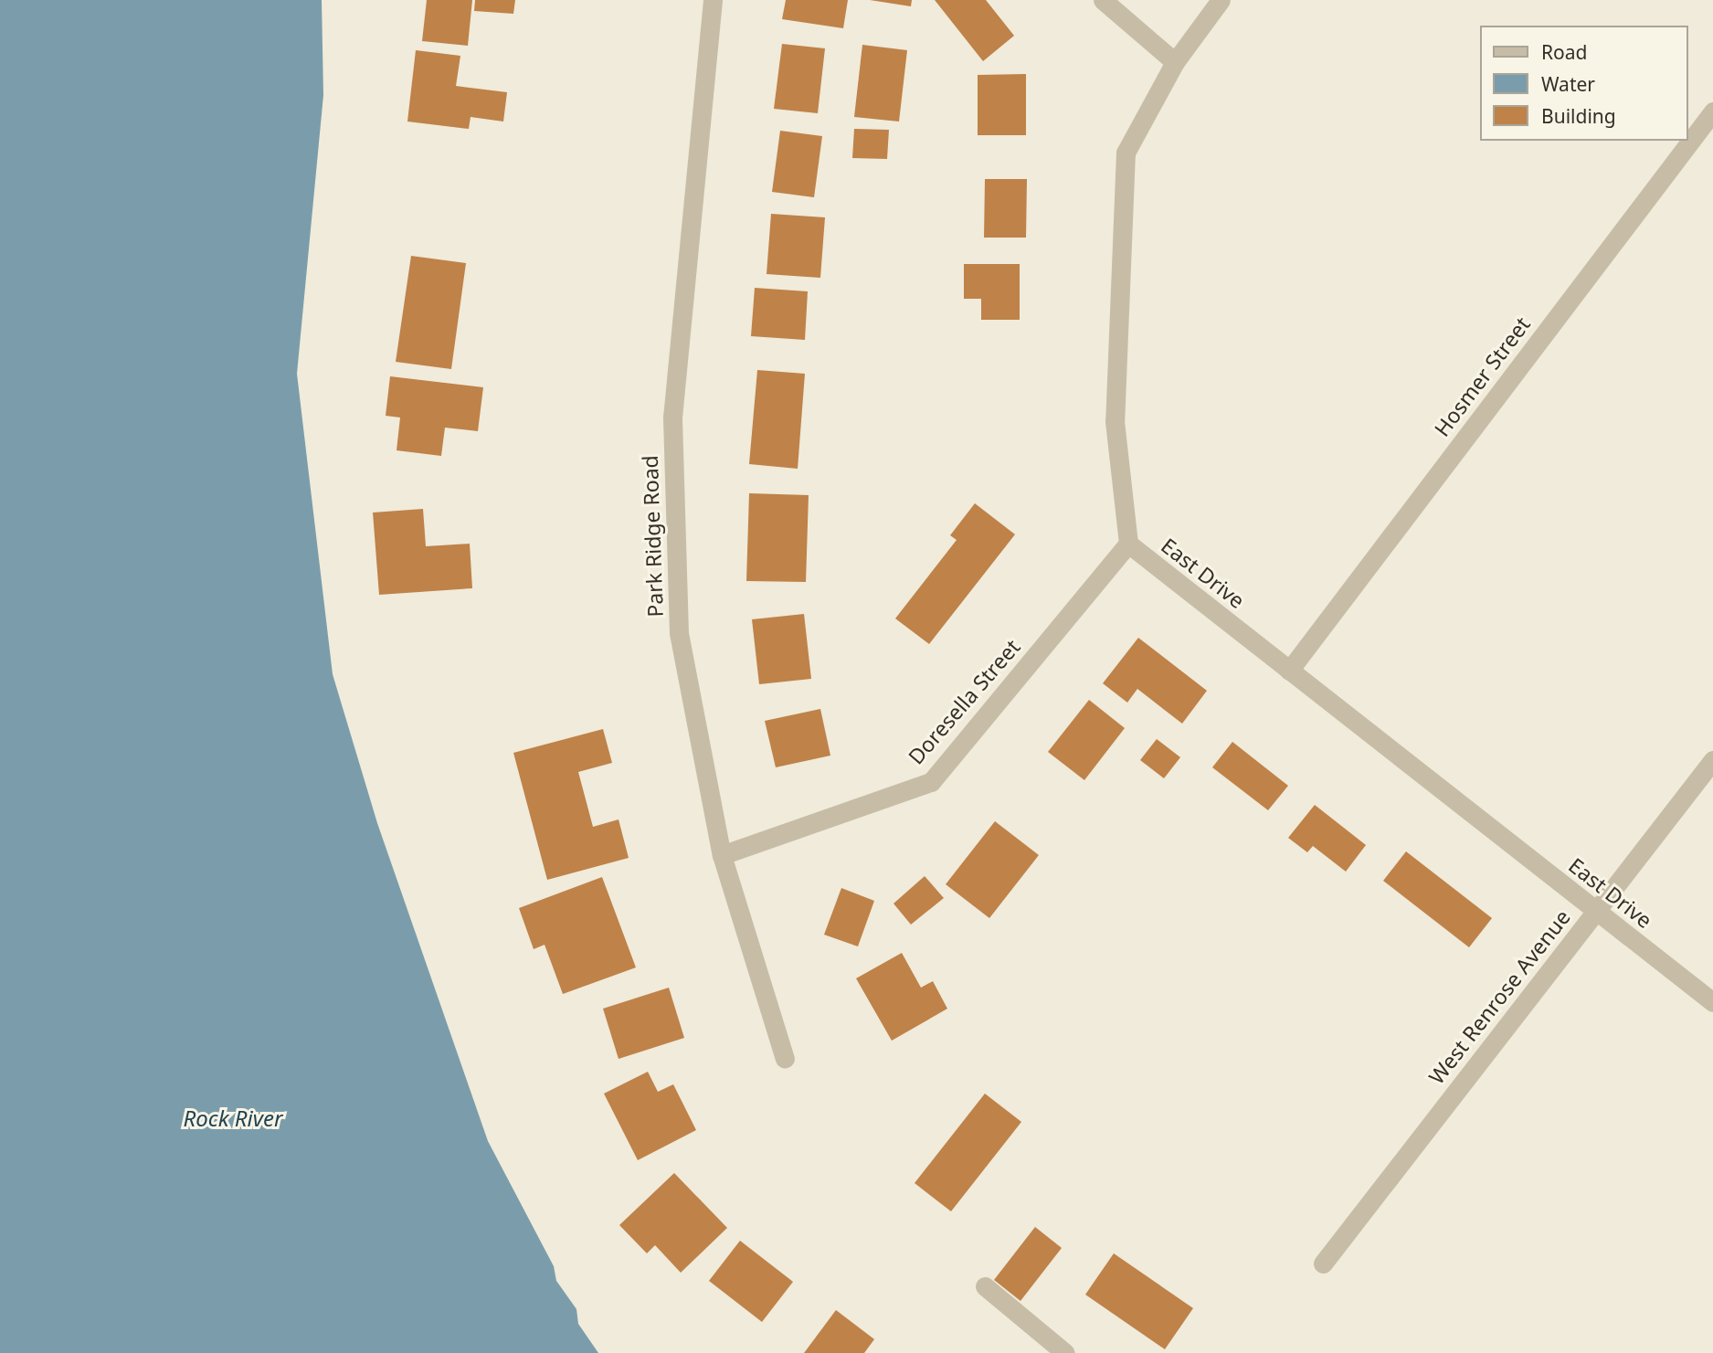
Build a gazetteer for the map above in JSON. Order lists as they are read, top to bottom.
{
  "streets": {
    "street": [
      "Hosmer Street",
      "Park Ridge Road",
      "East Drive",
      "Doresella Street",
      "West Renrose Avenue"
    ]
  },
  "crossings": [
    ["Hosmer Street", "East Drive"],
    ["Park Ridge Road", "Doresella Street"],
    ["East Drive", "Doresella Street"],
    ["East Drive", "West Renrose Avenue"]
  ],
  "water": ["Rock River"],
  "legend": ["Road", "Water", "Building"]
}
